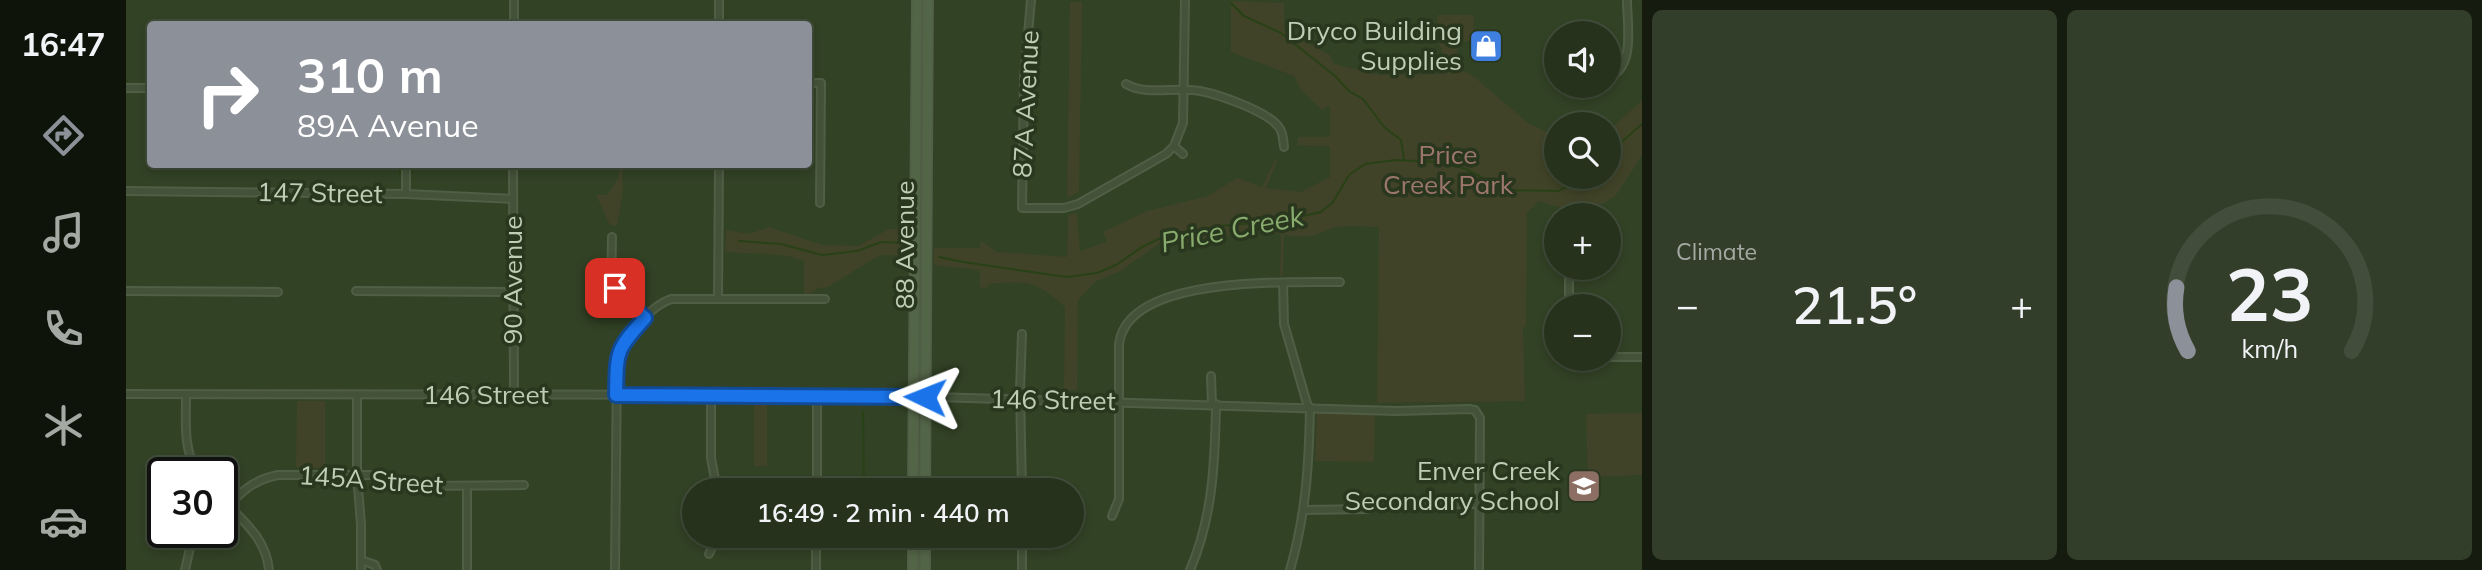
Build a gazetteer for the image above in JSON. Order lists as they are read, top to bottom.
{
  "streets": {
    "main road": ["88 Avenue"],
    "street": [
      "87A Avenue",
      "147 Street",
      "90 Avenue",
      "146 Street",
      "145A Street"
    ]
  },
  "crossings": [
    ["147 Street", "90 Avenue"],
    ["88 Avenue", "146 Street"],
    ["90 Avenue", "146 Street"]
  ],
  "water": ["Price Creek"],
  "parks": ["Price Creek Park"],
  "places": {
    "shop": ["Dryco Building Supplies"],
    "school or university": ["Enver Creek Secondary School"]
  },
  "page": {
    "tabs": "16:47",
    "tile": "Climate",
    "map_buttons": ["+", "−"],
    "turn": ["310 m", "89A Avenue"],
    "heat": ["−", "21.5°", "+"],
    "limit": "30",
    "trip": "16:49 · 2 min · 440 m",
    "gauge": ["23", "km/h"]
  }
}
